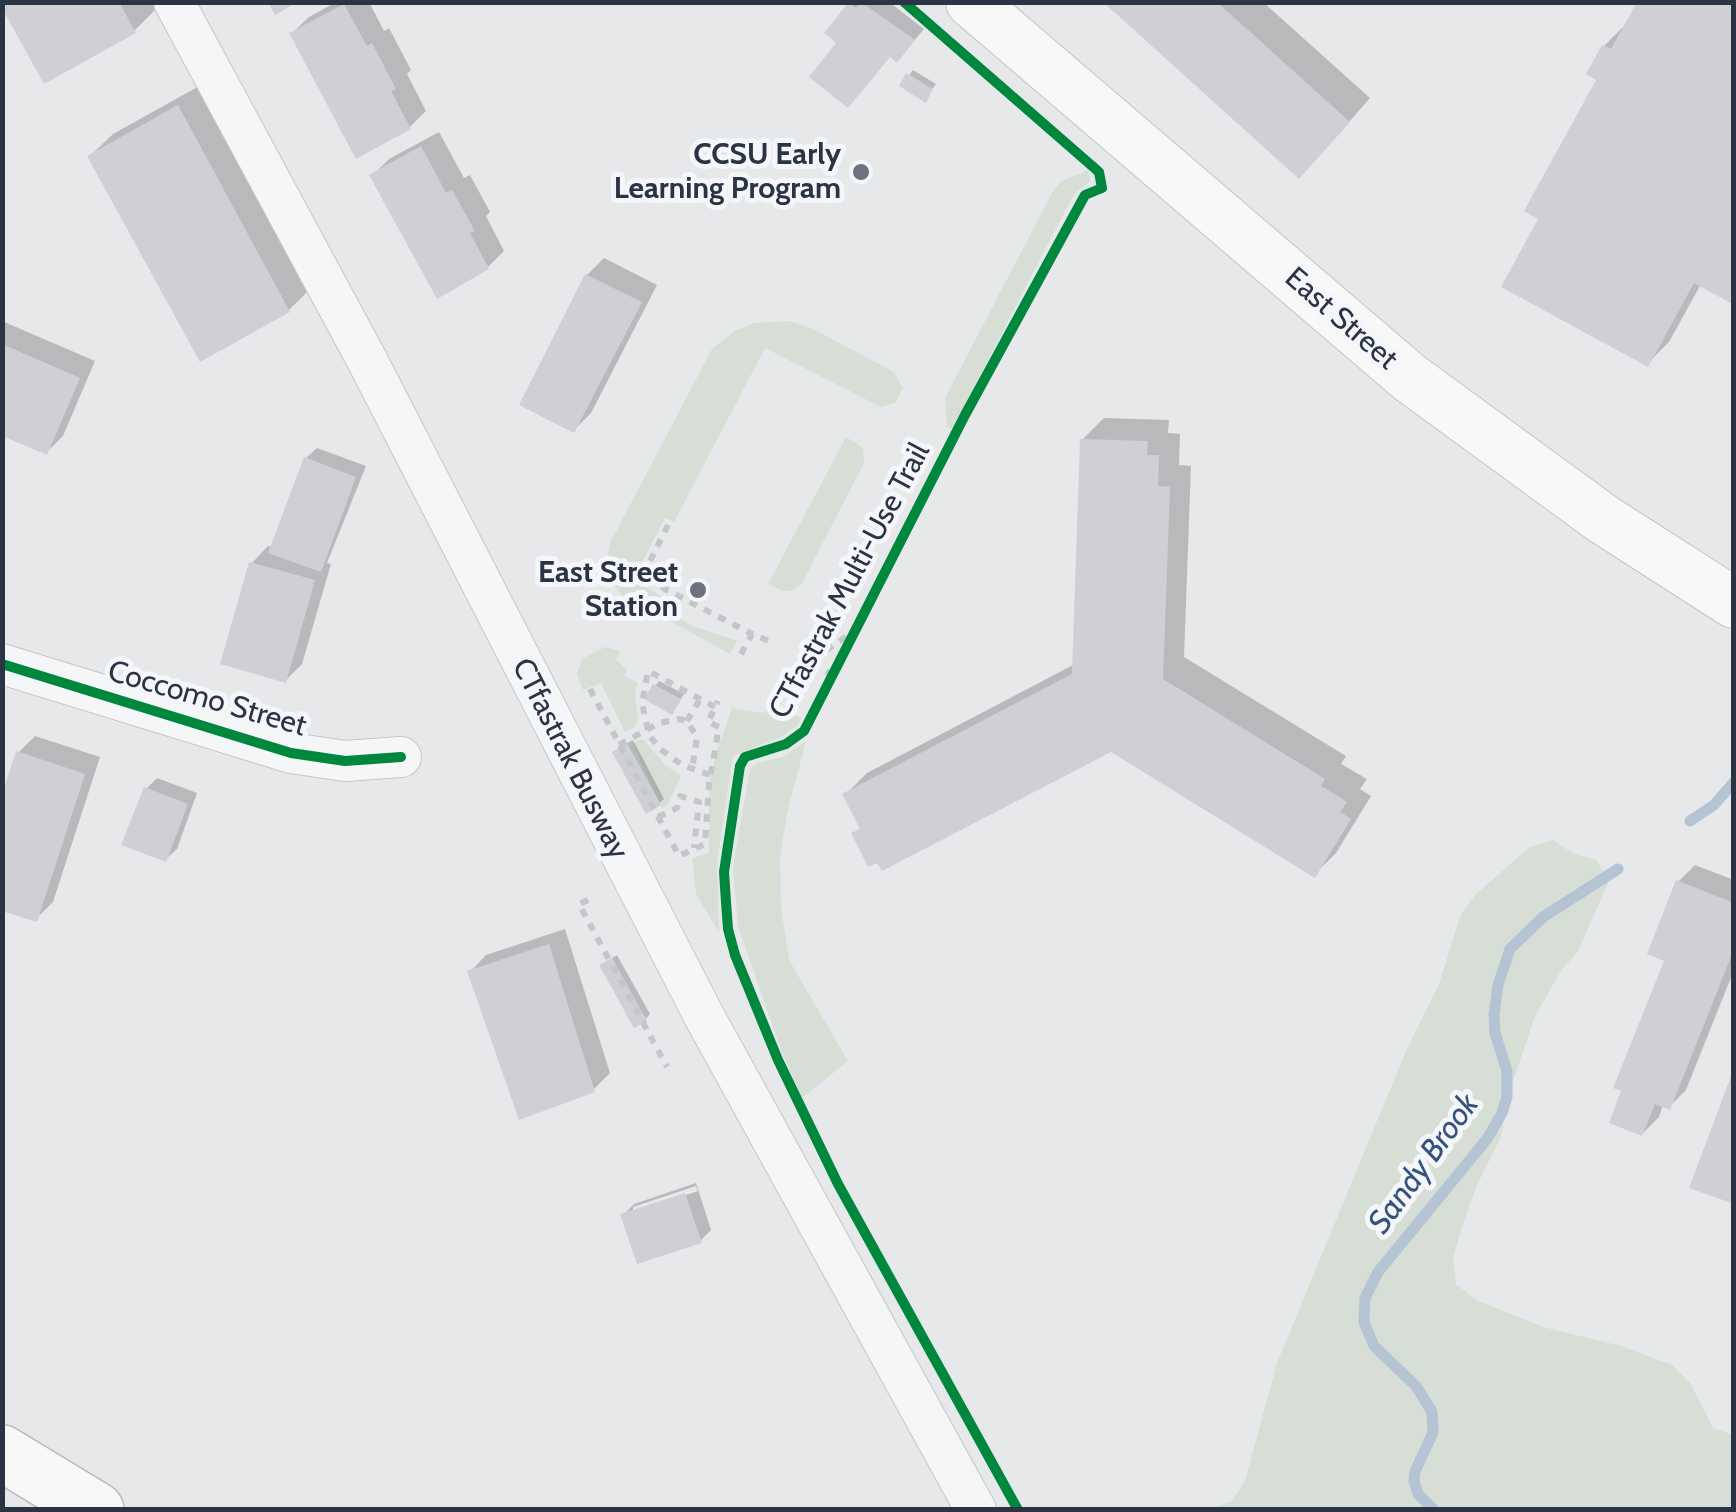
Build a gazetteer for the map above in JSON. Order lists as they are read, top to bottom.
{
  "streets": {
    "main road": ["East Street"],
    "street": ["Coccomo Street", "CTfastrak Busway"],
    "cycle path": ["CTfastrak Multi-Use Trail"]
  },
  "water": ["Sandy Brook"],
  "places": ["CCSU Early Learning Program", "East Street Station"]
}
